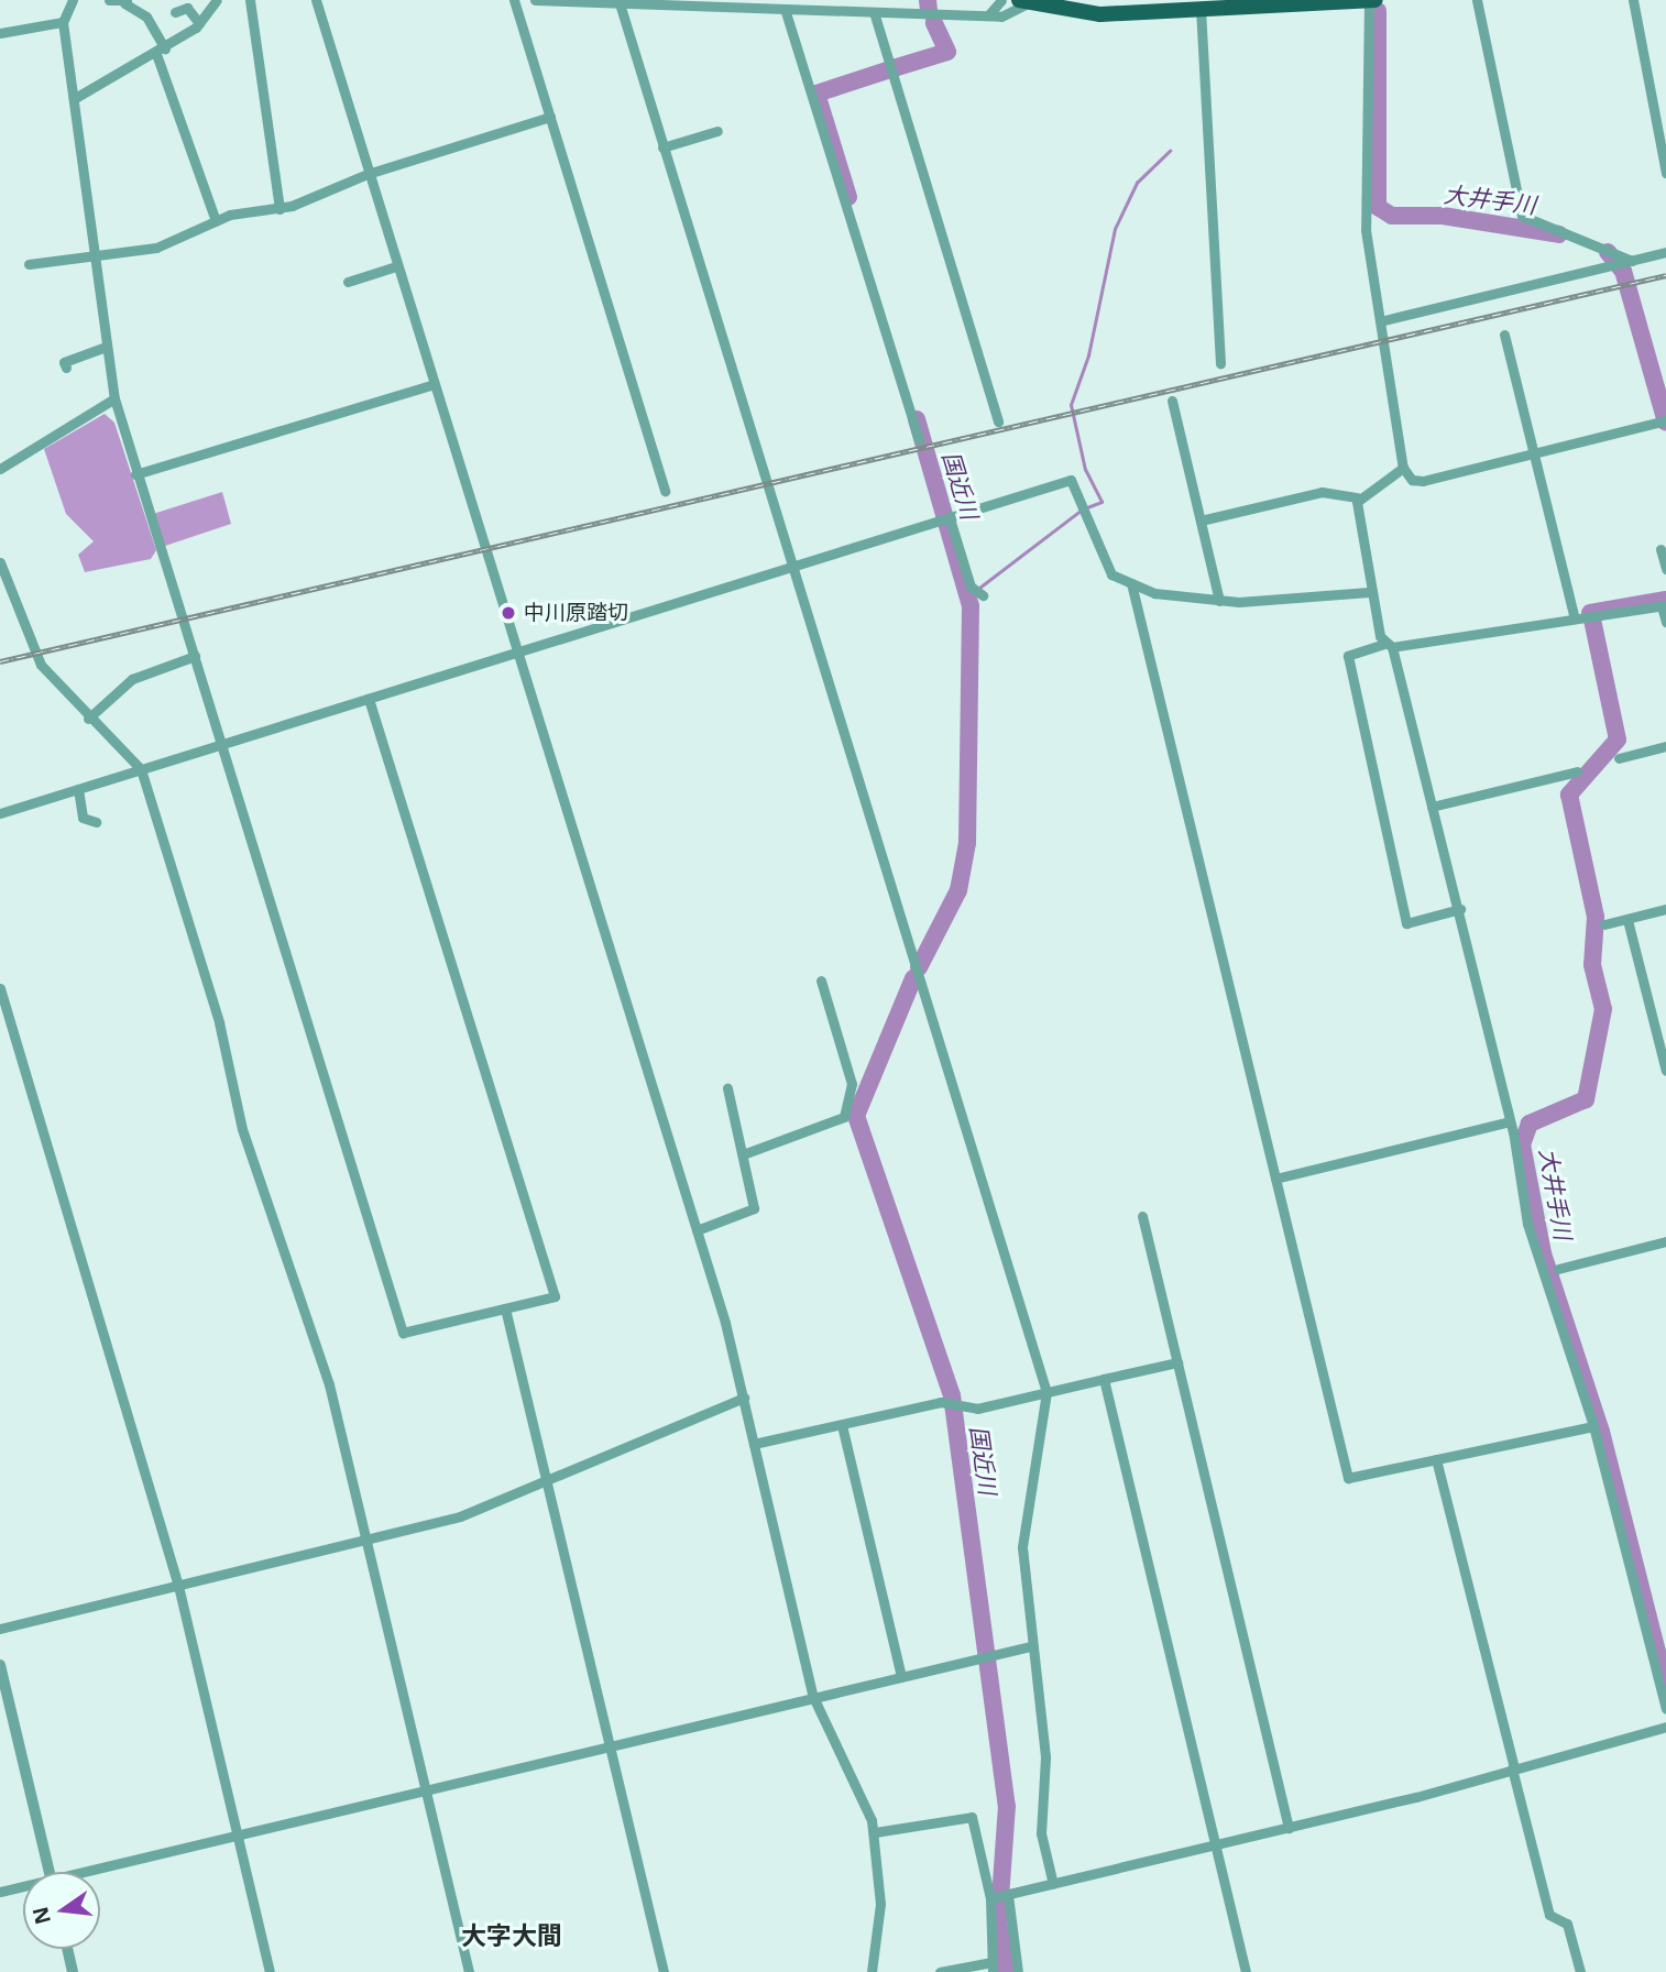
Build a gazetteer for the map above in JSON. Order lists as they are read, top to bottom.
{
  "districts": ["大字大間"],
  "water": ["大井手川", "国近川"],
  "places": ["中川原踏切"],
  "north": "left"
}
